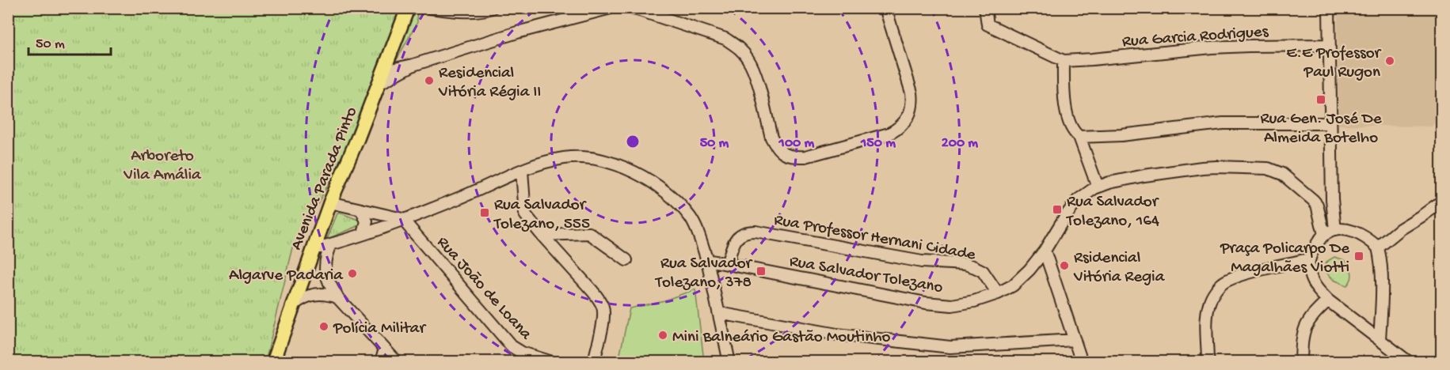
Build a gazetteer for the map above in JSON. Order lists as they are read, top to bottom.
{
  "streets": {
    "main road": ["Avenida Parada Pinto"],
    "street": [
      "Rua Garcia Rodrigues",
      "Rua Professor Hernani Cidade",
      "Rua Salvador Tolezano",
      "Rua João de Loana"
    ]
  },
  "crossings": [
    ["Rua Professor Hernani Cidade", "Rua Salvador Tolezano"]
  ],
  "parks": ["Arboreto Vila Amália"],
  "places": {
    "other": [
      "E.E Professor Paul Rugon",
      "Residencial Vitória Régia II",
      "Rsidencial Vitória Regia",
      "Algarve Padaria",
      "Polícia Militar",
      "Mini Balneário Gastão Moutinho"
    ],
    "transit": [
      "Rua Gen. José De Almeida Botelho",
      "Rua Salvador Tolezano, 164",
      "Rua Salvador Tolezano, 555",
      "Praça Policarpo De Magalhães Viotti",
      "Rua Salvador Tolezano, 378"
    ]
  },
  "scale_bar": "50 m",
  "rings": [
    "50 m",
    "100 m",
    "150 m",
    "200 m"
  ]
}
